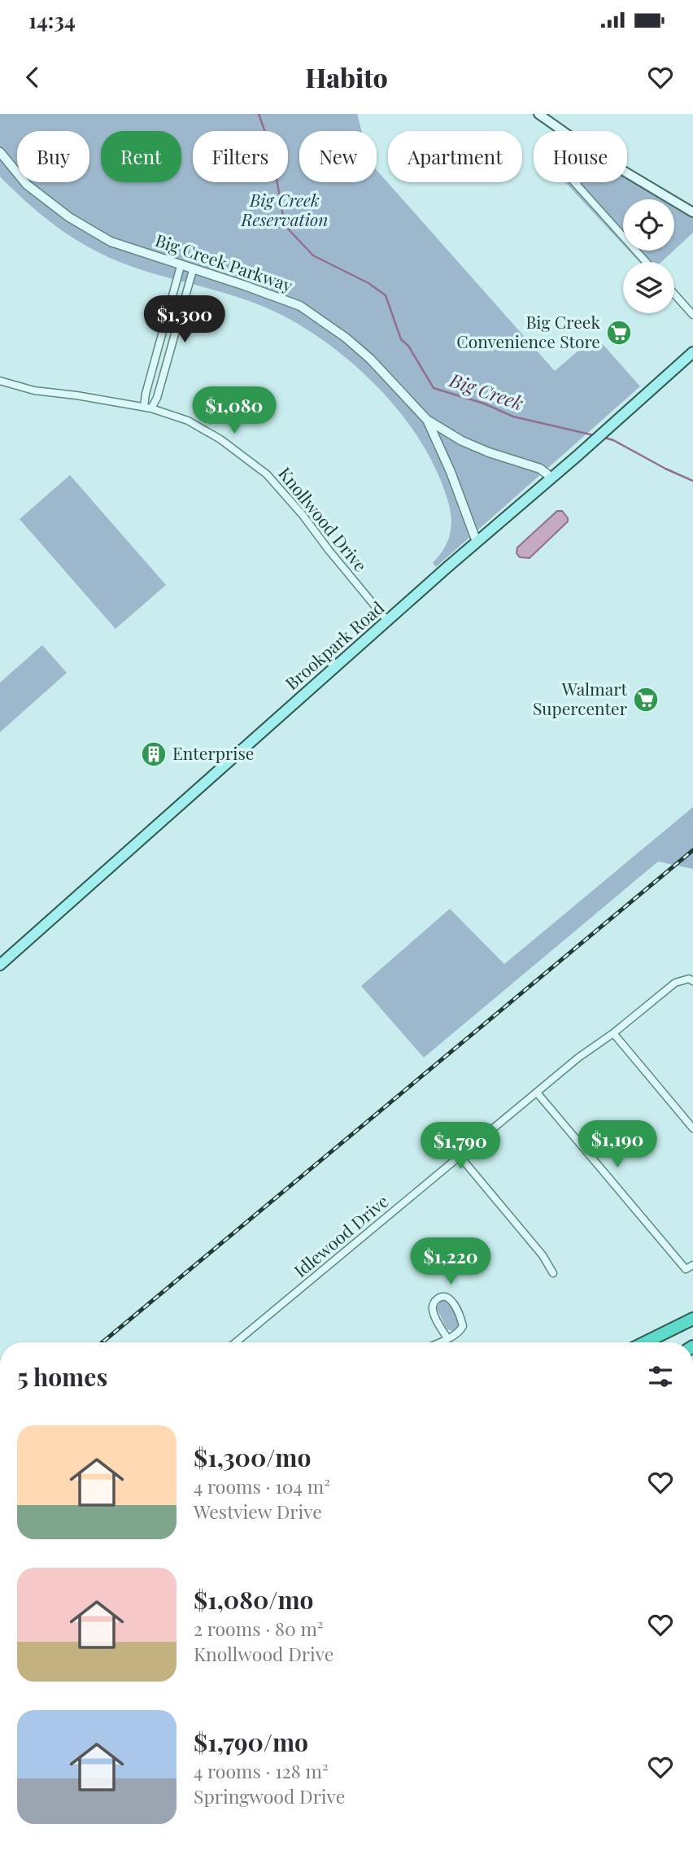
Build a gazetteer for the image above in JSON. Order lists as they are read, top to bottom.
{
  "streets": {
    "main road": ["Brookpark Road"],
    "street": ["Big Creek Parkway", "Knollwood Drive", "Idlewood Drive"]
  },
  "crossings": [
    ["Big Creek Parkway", "Brookpark Road"],
    ["Knollwood Drive", "Brookpark Road"]
  ],
  "water": ["Big Creek"],
  "parks": ["Big Creek Reservation"],
  "places": {
    "supermarket": ["Big Creek Convenience Store", "Walmart Supercenter"],
    "building": ["Enterprise"]
  },
  "page": {
    "status": "14:34",
    "header": "Habito",
    "chip": [
      "Buy",
      "Rent",
      "Filters",
      "New",
      "Apartment",
      "House"
    ],
    "price": [
      "$1,300",
      "$1,080",
      "$1,190",
      "$1,790",
      "$1,220"
    ],
    "heading": "5 homes",
    "list": [
      {
        "name": "$1,300/mo",
        "note": "4 rooms · 104 m² · Westview Drive"
      },
      {
        "name": "$1,080/mo",
        "note": "2 rooms · 80 m² · Knollwood Drive"
      },
      {
        "name": "$1,790/mo",
        "note": "4 rooms · 128 m² · Springwood Drive"
      }
    ]
  }
}
